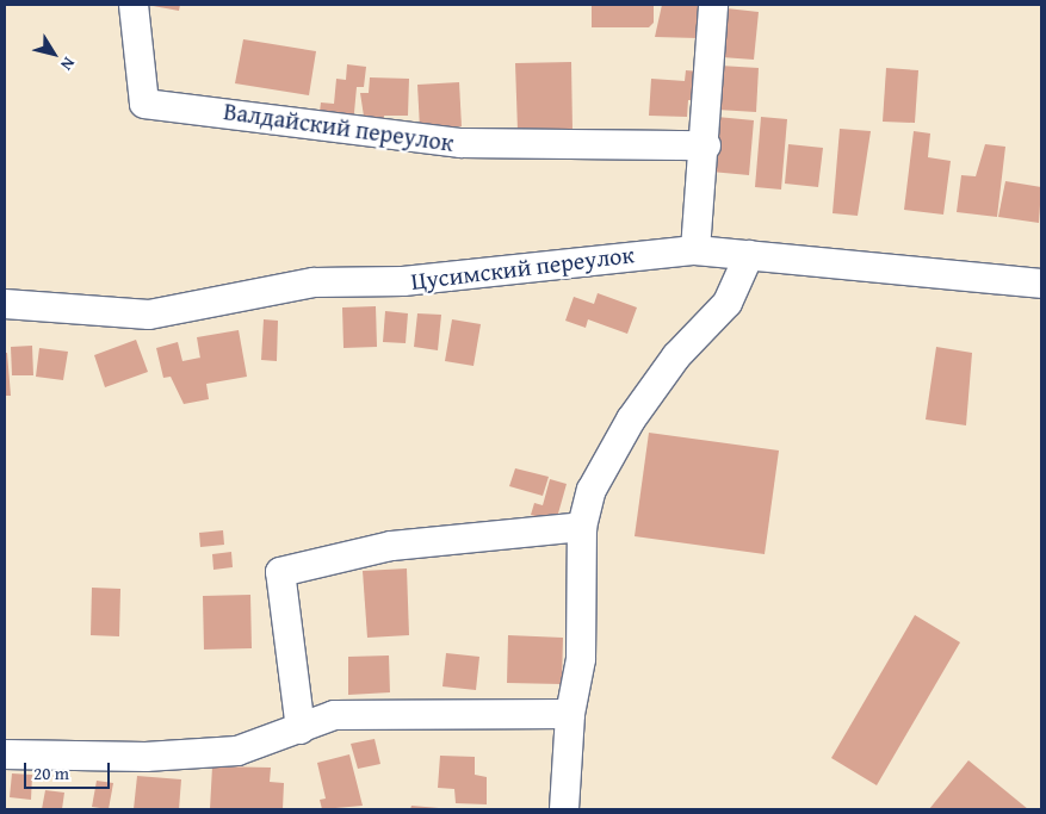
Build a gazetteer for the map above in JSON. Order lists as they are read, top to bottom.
{
  "streets": {
    "street": ["Валдайский переулок", "Цусимский переулок"]
  },
  "scale_bar": "20 m",
  "north": "bottom right"
}
